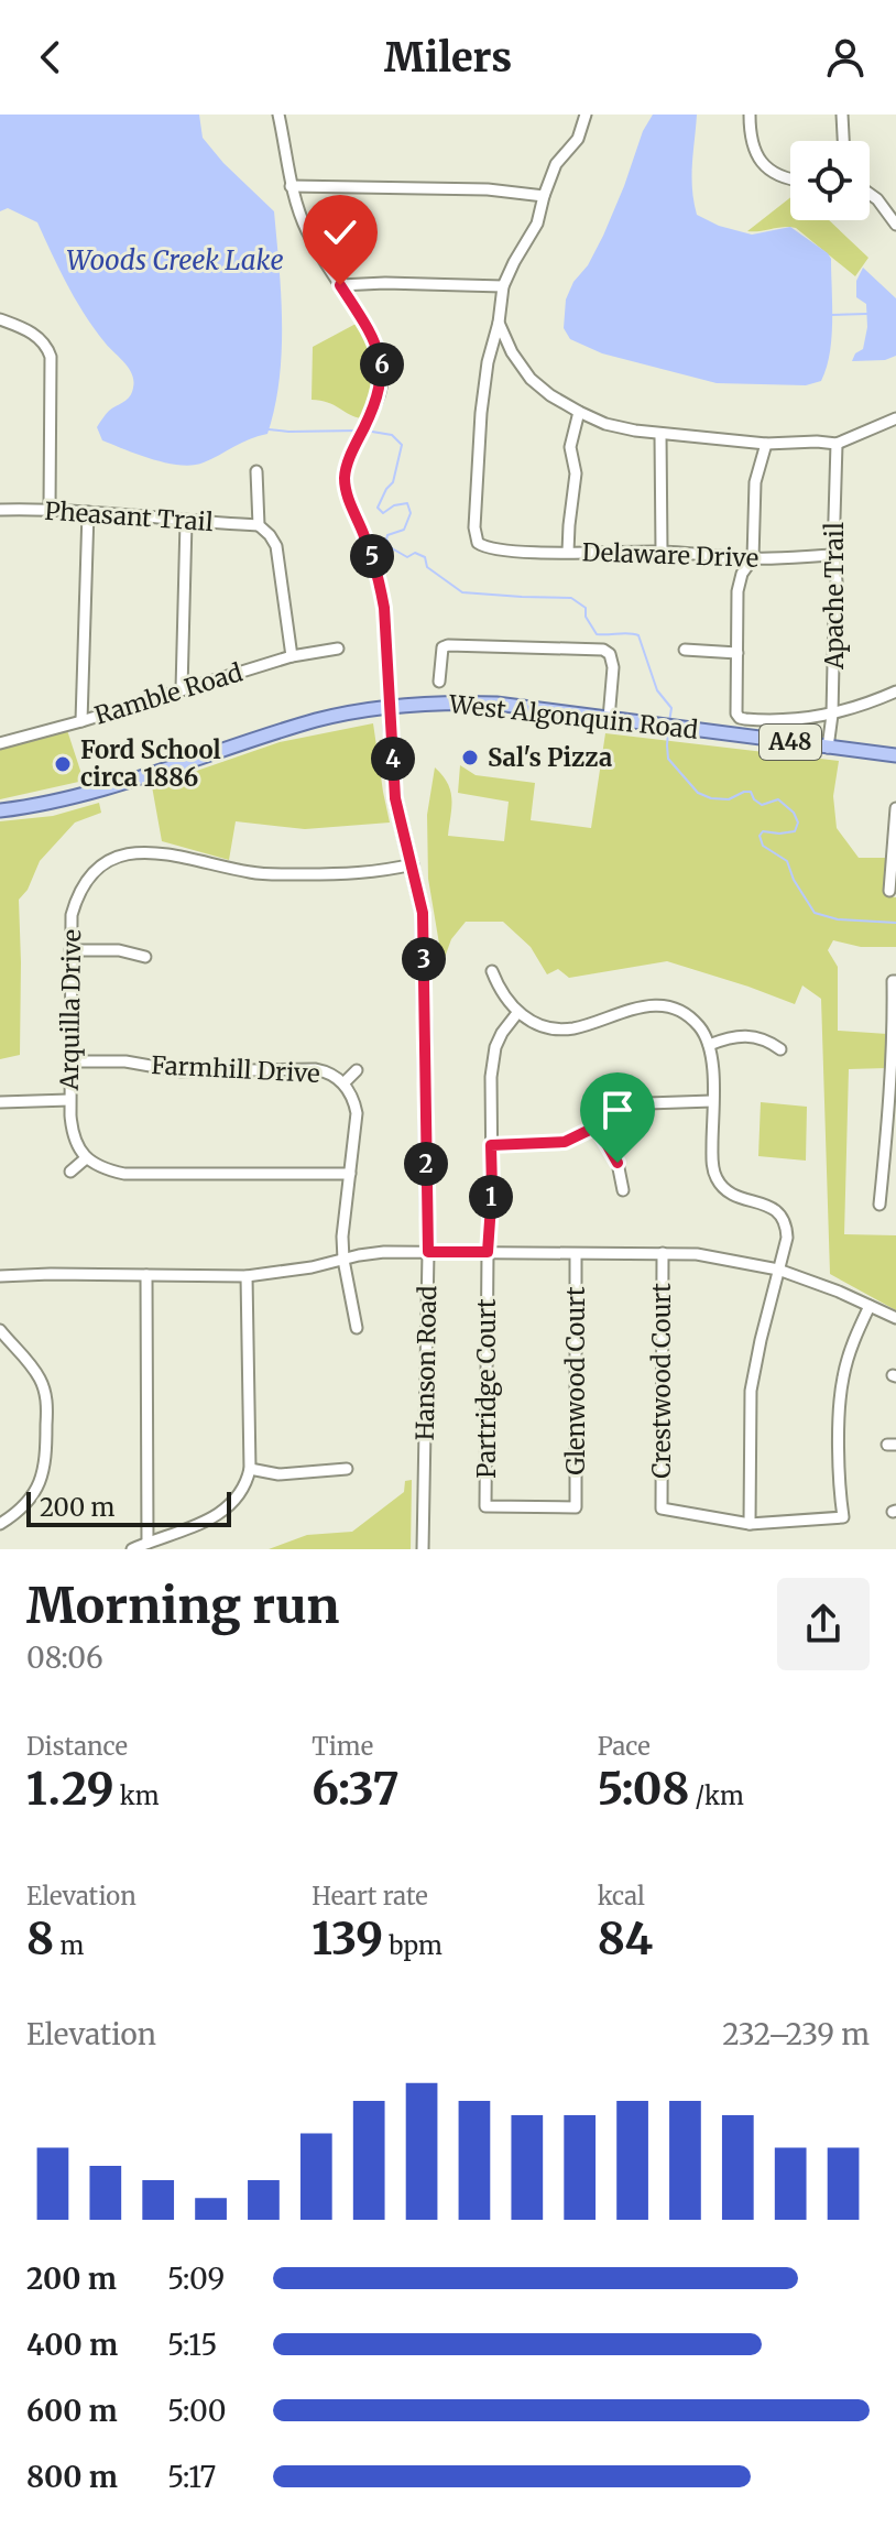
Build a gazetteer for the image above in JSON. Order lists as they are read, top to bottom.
{
  "streets": {
    "main road": ["West Algonquin Road", "A48", "Hanson Road"],
    "street": [
      "Pheasant Trail",
      "Delaware Drive",
      "Apache Trail",
      "Ramble Road",
      "Arquilla Drive",
      "Farmhill Drive",
      "Glenwood Court",
      "Crestwood Court",
      "Partridge Court"
    ]
  },
  "crossings": [
    ["Delaware Drive", "Apache Trail"],
    ["Apache Trail", "West Algonquin Road"],
    ["West Algonquin Road", "Hanson Road"],
    ["Arquilla Drive", "Farmhill Drive"],
    ["Arquilla Drive", "Hanson Road"],
    ["Glenwood Court", "Partridge Court"]
  ],
  "water": ["Woods Creek Lake"],
  "places": ["Sal's Pizza", "Ford School circa 1886"],
  "scale_bar": "200 m",
  "page": {
    "header": "Milers",
    "pins": [
      "6",
      "5",
      "4",
      "3",
      "2",
      "1"
    ],
    "scale": "200 m",
    "heading": ["Morning run", "08:06"],
    "stats": [
      ["Distance", "1.29 km"],
      ["Time", "6:37"],
      ["Pace", "5:08 /km"],
      ["Elevation", "8 m"],
      ["Heart rate", "139 bpm"],
      ["kcal", "84"]
    ],
    "chart": ["Elevation", "232–239 m"],
    "list": [
      {
        "name": "200 m",
        "note": "5:09"
      },
      {
        "name": "400 m",
        "note": "5:15"
      },
      {
        "name": "600 m",
        "note": "5:00"
      },
      {
        "name": "800 m",
        "note": "5:17"
      }
    ]
  }
}
